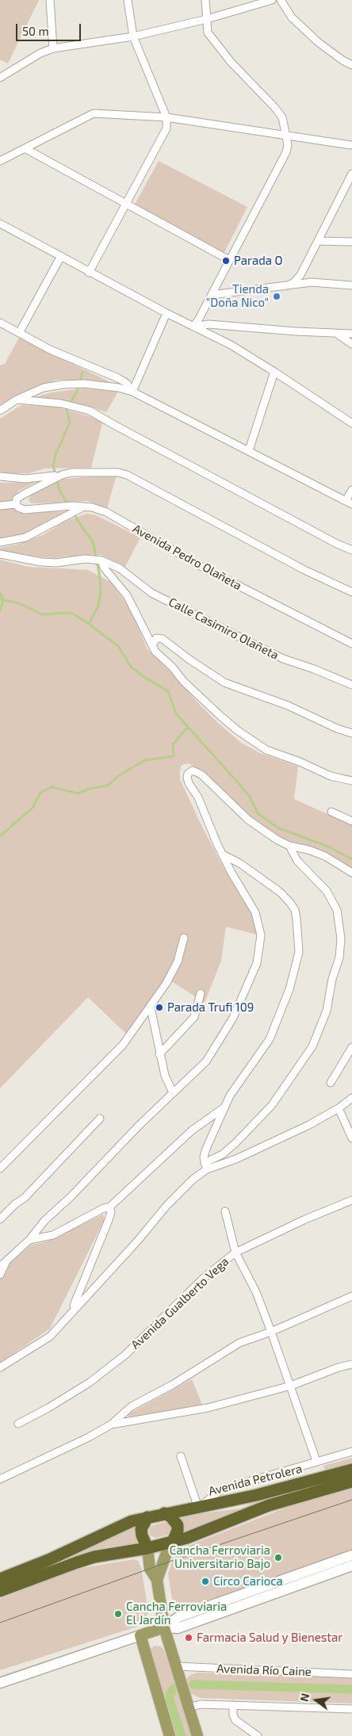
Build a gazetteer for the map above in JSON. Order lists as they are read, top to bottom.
{
  "streets": {
    "highway": ["Avenida Petrolera"],
    "street": [
      "Avenida Pedro Olañeta",
      "Calle Casimiro Olañeta",
      "Avenida Gualberto Vega",
      "Avenida Río Caine"
    ]
  },
  "places": [
    "Parada O",
    "Tienda \"Doña Nico\"",
    "Parada Trufi 109",
    "Cancha Ferroviaria Universitario Bajo",
    "Circo Carioca",
    "Cancha Ferroviaria El Jardín",
    "Farmacia Salud y Bienestar"
  ],
  "scale_bar": "50 m",
  "north": "left"
}
